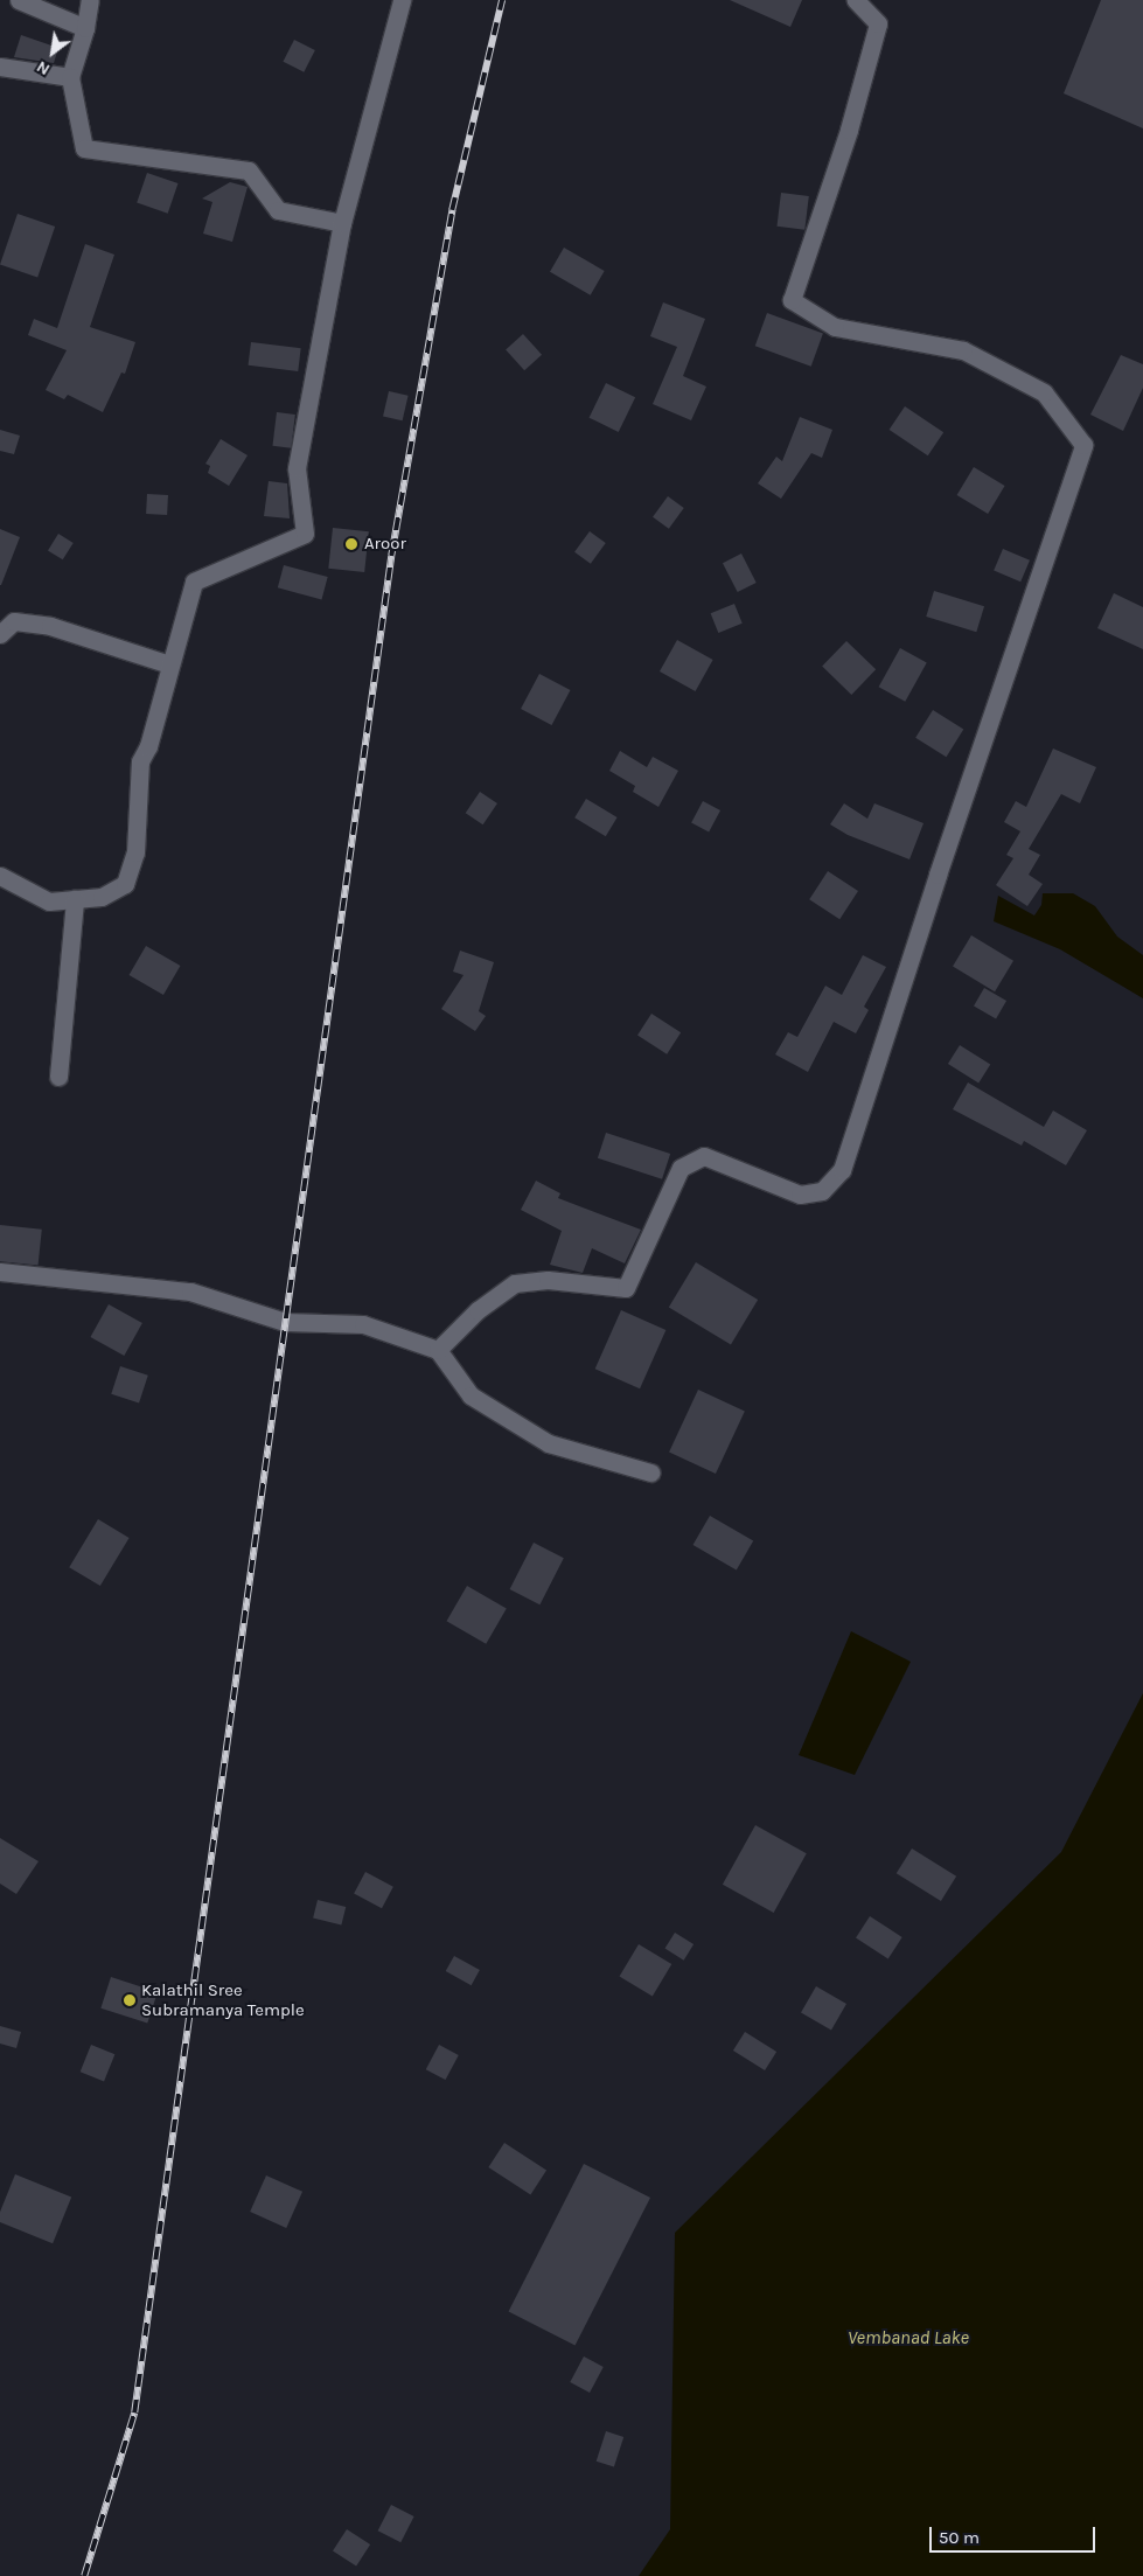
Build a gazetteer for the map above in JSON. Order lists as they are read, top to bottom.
{
  "water": ["Vembanad Lake"],
  "places": ["Aroor", "Kalathil Sree Subramanya Temple"],
  "scale_bar": "50 m",
  "north": "bottom left"
}
